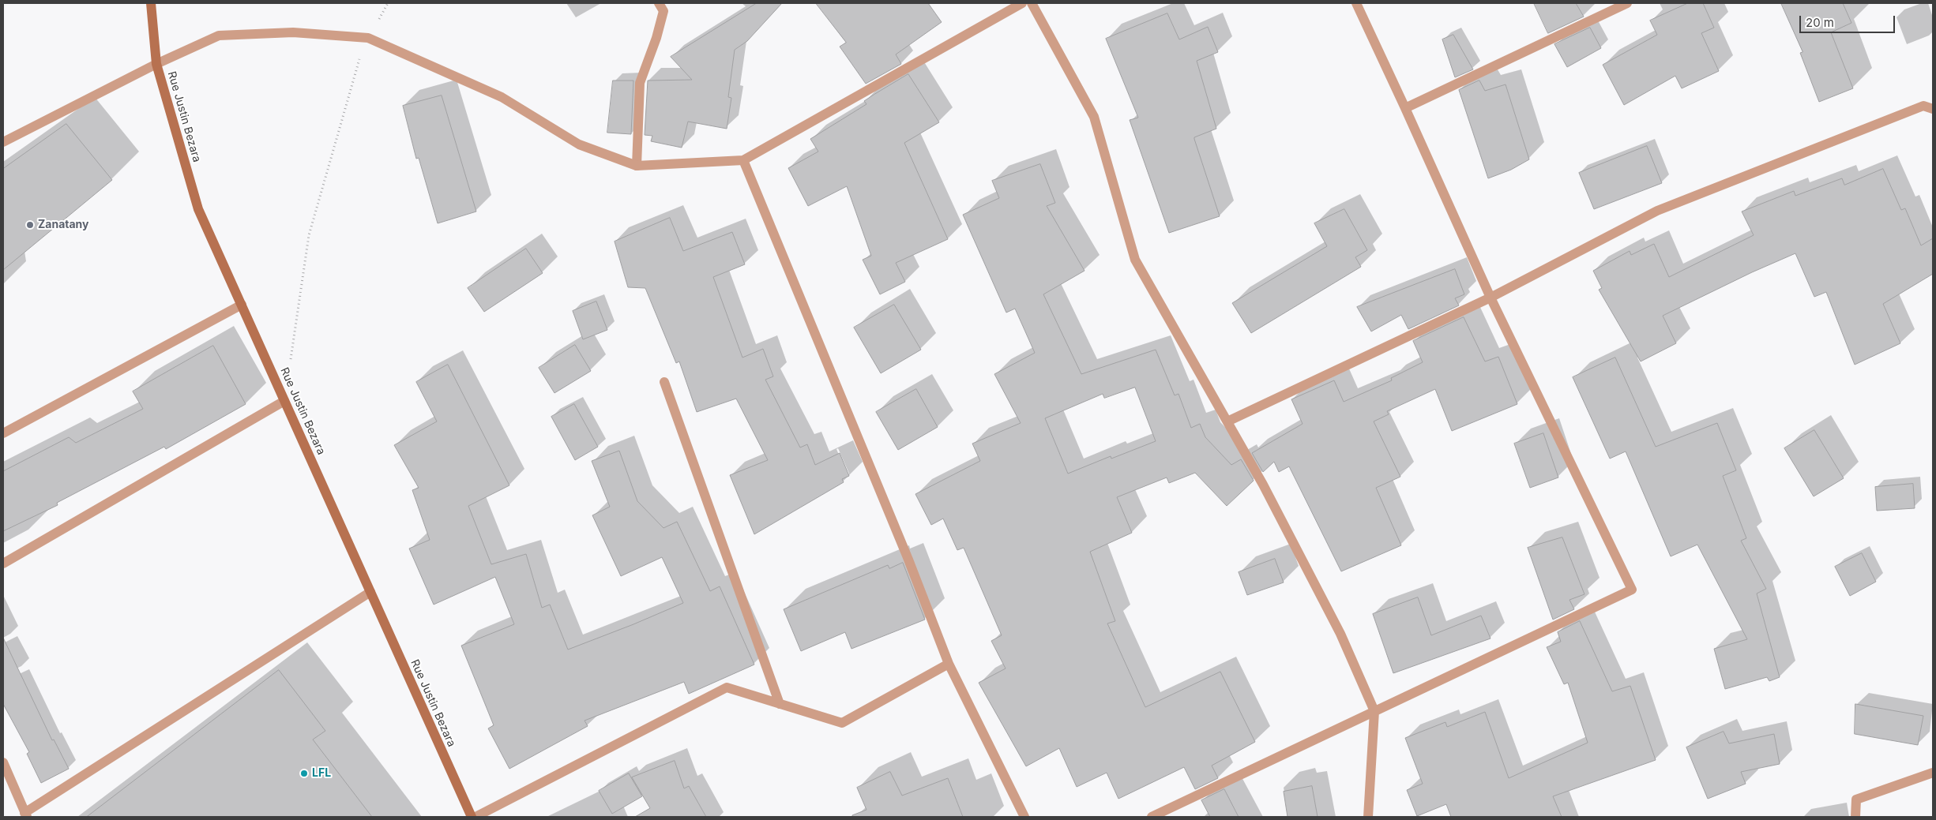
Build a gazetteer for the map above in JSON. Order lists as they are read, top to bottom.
{
  "streets": {
    "street": ["Rue Justin Bezara"]
  },
  "places": ["Zanatany", "LFL"],
  "scale_bar": "20 m"
}
